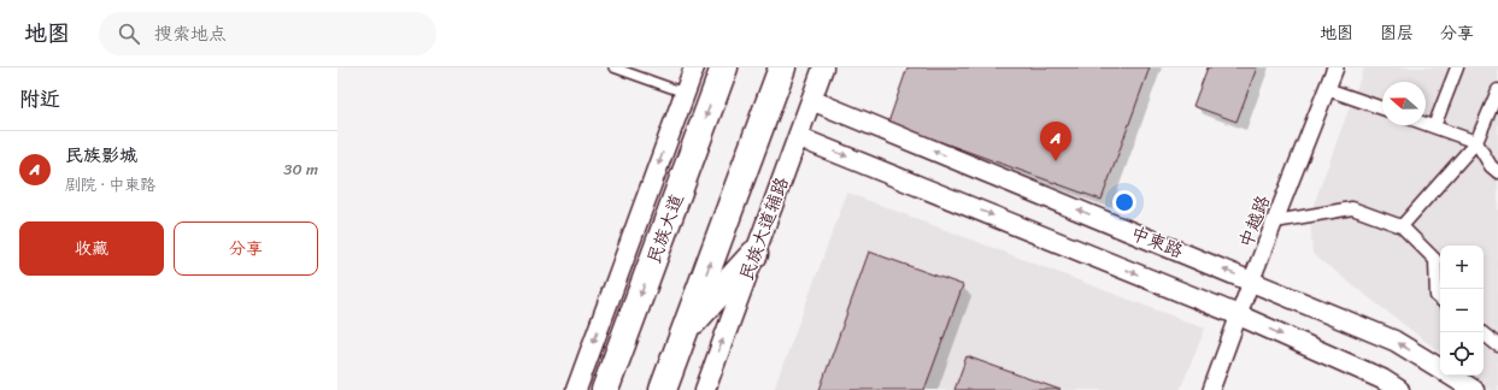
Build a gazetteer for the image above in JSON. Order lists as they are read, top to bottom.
{
  "streets": {
    "highway": ["民族大道"],
    "street": ["中越路", "民族大道辅路", "中柬路"]
  },
  "crossings": [
    ["中越路", "中柬路"],
    ["民族大道辅路", "中柬路"]
  ],
  "north": "left",
  "page": {
    "header": "地图",
    "search": "搜索地点",
    "nav": ["地图", "图层", "分享"],
    "heading": "附近",
    "pins": "A",
    "list": [
      {
        "mark": "A",
        "name": "民族影城",
        "note": "剧院 · 中柬路",
        "value": "30 m"
      }
    ],
    "buttons": ["收藏", "分享"],
    "map_buttons": ["+", "−"]
  }
}
